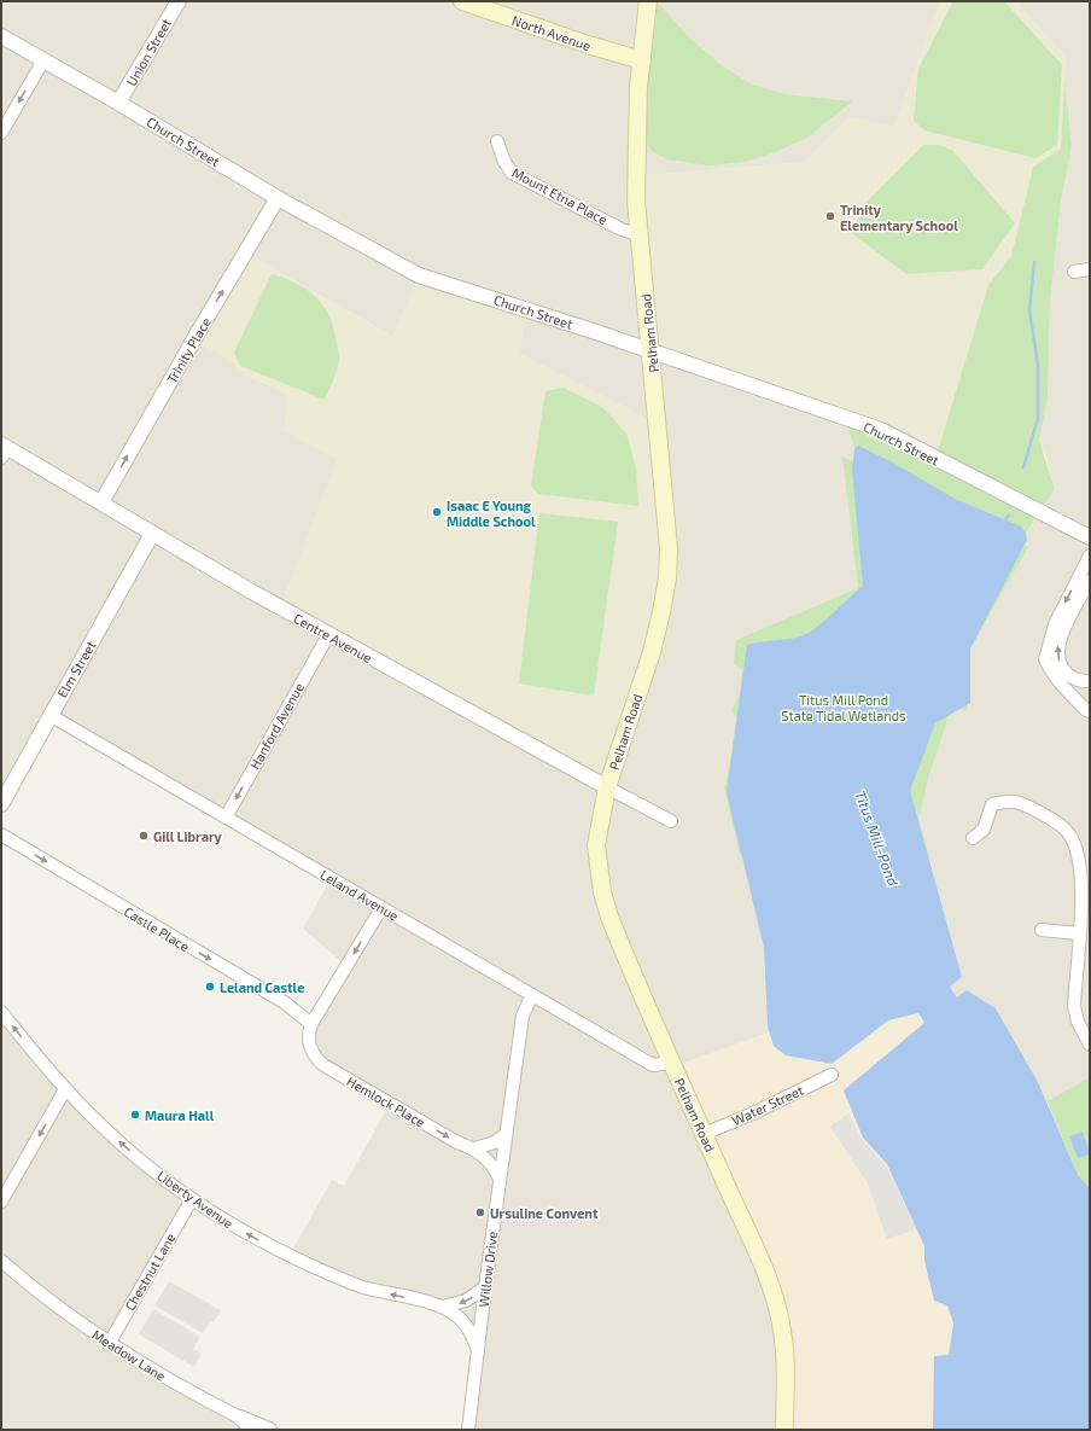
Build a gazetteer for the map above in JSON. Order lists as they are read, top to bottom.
{
  "streets": {
    "main road": ["North Avenue", "Pelham Road"],
    "street": [
      "Union Street",
      "Church Street",
      "Mount Etna Place",
      "Trinity Place",
      "Centre Avenue",
      "Elm Street",
      "Hanford Avenue",
      "Leland Avenue",
      "Castle Place",
      "Hemlock Place",
      "Water Street",
      "Liberty Avenue",
      "Willow Drive",
      "Chestnut Lane",
      "Meadow Lane"
    ]
  },
  "crossings": [
    ["North Avenue", "Pelham Road"],
    ["Union Street", "Church Street"],
    ["Church Street", "Pelham Road"],
    ["Church Street", "Trinity Place"],
    ["Mount Etna Place", "Pelham Road"],
    ["Pelham Road", "Centre Avenue"],
    ["Pelham Road", "Leland Avenue"],
    ["Pelham Road", "Water Street"],
    ["Trinity Place", "Centre Avenue"],
    ["Centre Avenue", "Elm Street"],
    ["Centre Avenue", "Hanford Avenue"],
    ["Elm Street", "Leland Avenue"],
    ["Hanford Avenue", "Leland Avenue"],
    ["Leland Avenue", "Willow Drive"],
    ["Castle Place", "Hemlock Place"],
    ["Hemlock Place", "Willow Drive"],
    ["Liberty Avenue", "Willow Drive"],
    ["Liberty Avenue", "Chestnut Lane"],
    ["Chestnut Lane", "Meadow Lane"]
  ],
  "one_way": [
    "Trinity Place",
    "Hanford Avenue",
    "Castle Place",
    "Hemlock Place",
    "Liberty Avenue"
  ],
  "water": ["Titus Mill-Pond"],
  "parks": ["Titus Mill Pond State Tidal Wetlands"],
  "places": [
    "Trinity Elementary School",
    "Isaac E Young Middle School",
    "Gill Library",
    "Leland Castle",
    "Maura Hall",
    "Ursuline Convent"
  ]
}
